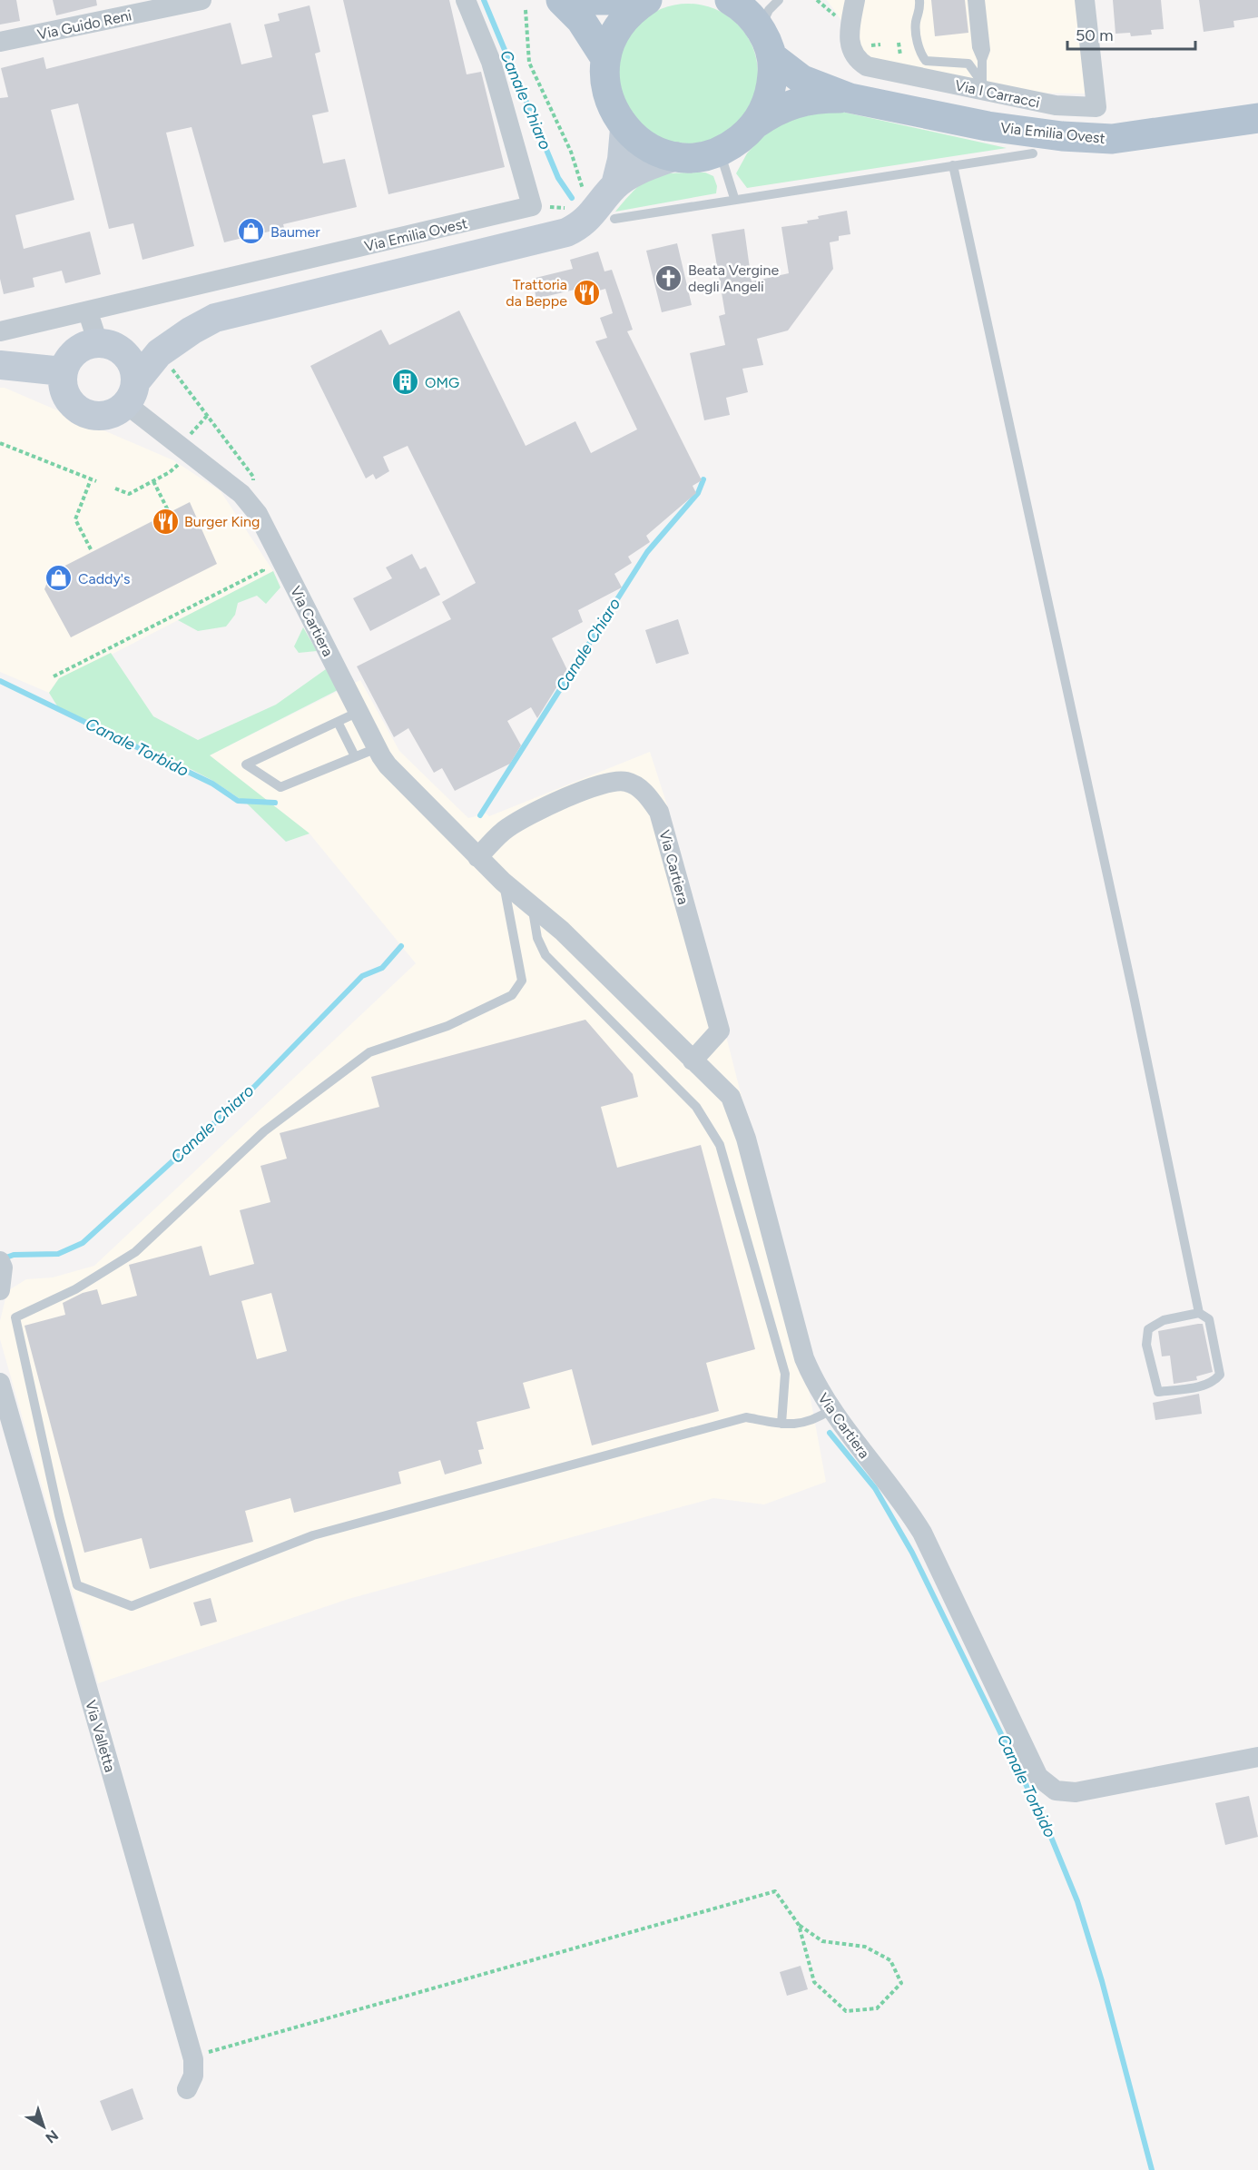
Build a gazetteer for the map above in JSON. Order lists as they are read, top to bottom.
{
  "streets": {
    "main road": ["Via Emilia Ovest"],
    "street": [
      "Via Guido Reni",
      "Via I Carracci",
      "Via Cartiera",
      "Via Valletta"
    ]
  },
  "water": ["Canale Chiaro", "Canale Torbido"],
  "places": {
    "shop": ["Baumer", "Caddy's"],
    "church": ["Beata Vergine degli Angeli"],
    "restaurant": ["Trattoria da Beppe", "Burger King"],
    "building": ["OMG"]
  },
  "scale_bar": "50 m",
  "north": "bottom right"
}
